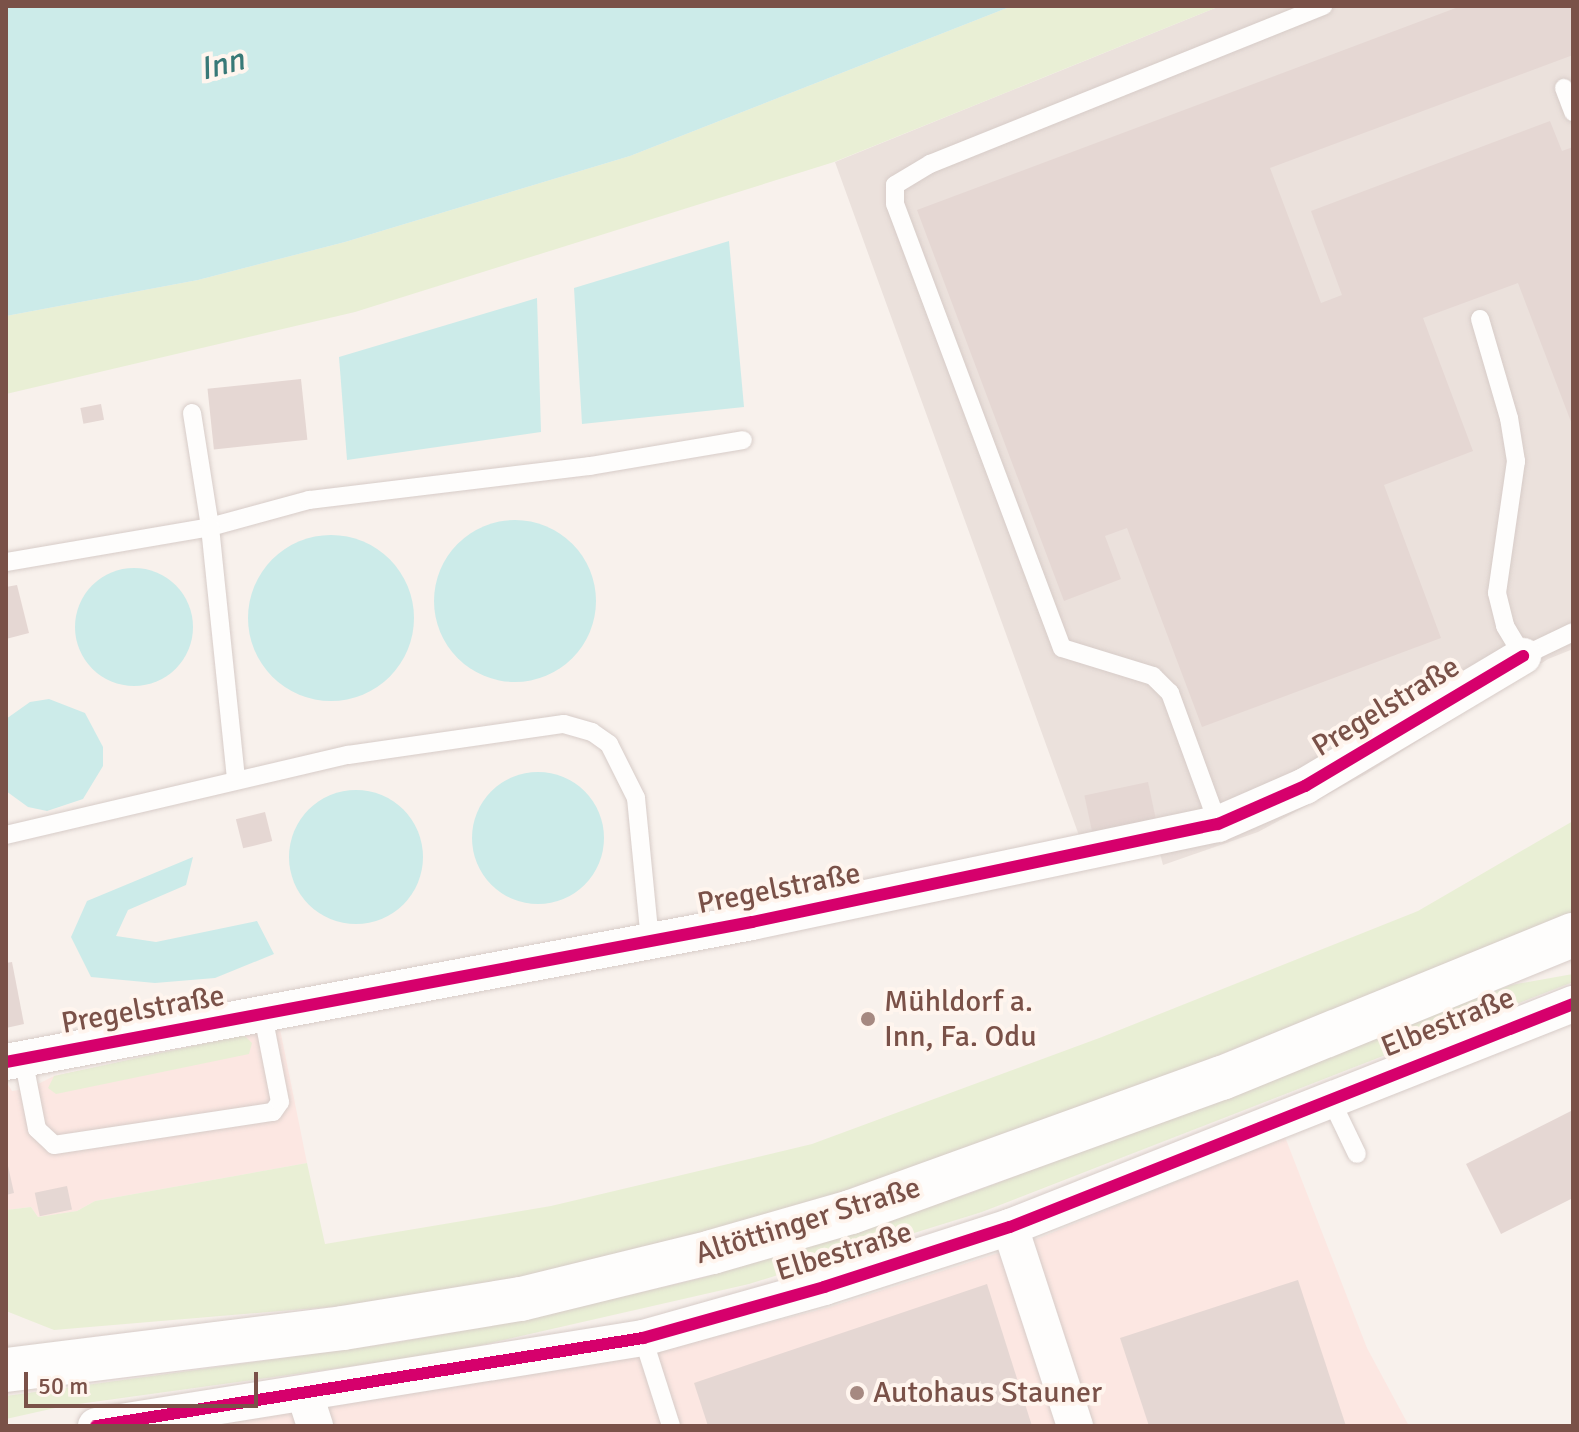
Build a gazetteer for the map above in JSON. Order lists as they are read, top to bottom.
{
  "streets": {
    "main road": ["Altöttinger Straße"],
    "street": ["Pregelstraße", "Elbestraße"]
  },
  "water": ["Inn"],
  "places": ["Mühldorf a. Inn, Fa. Odu", "Autohaus Stauner"],
  "scale_bar": "50 m"
}
